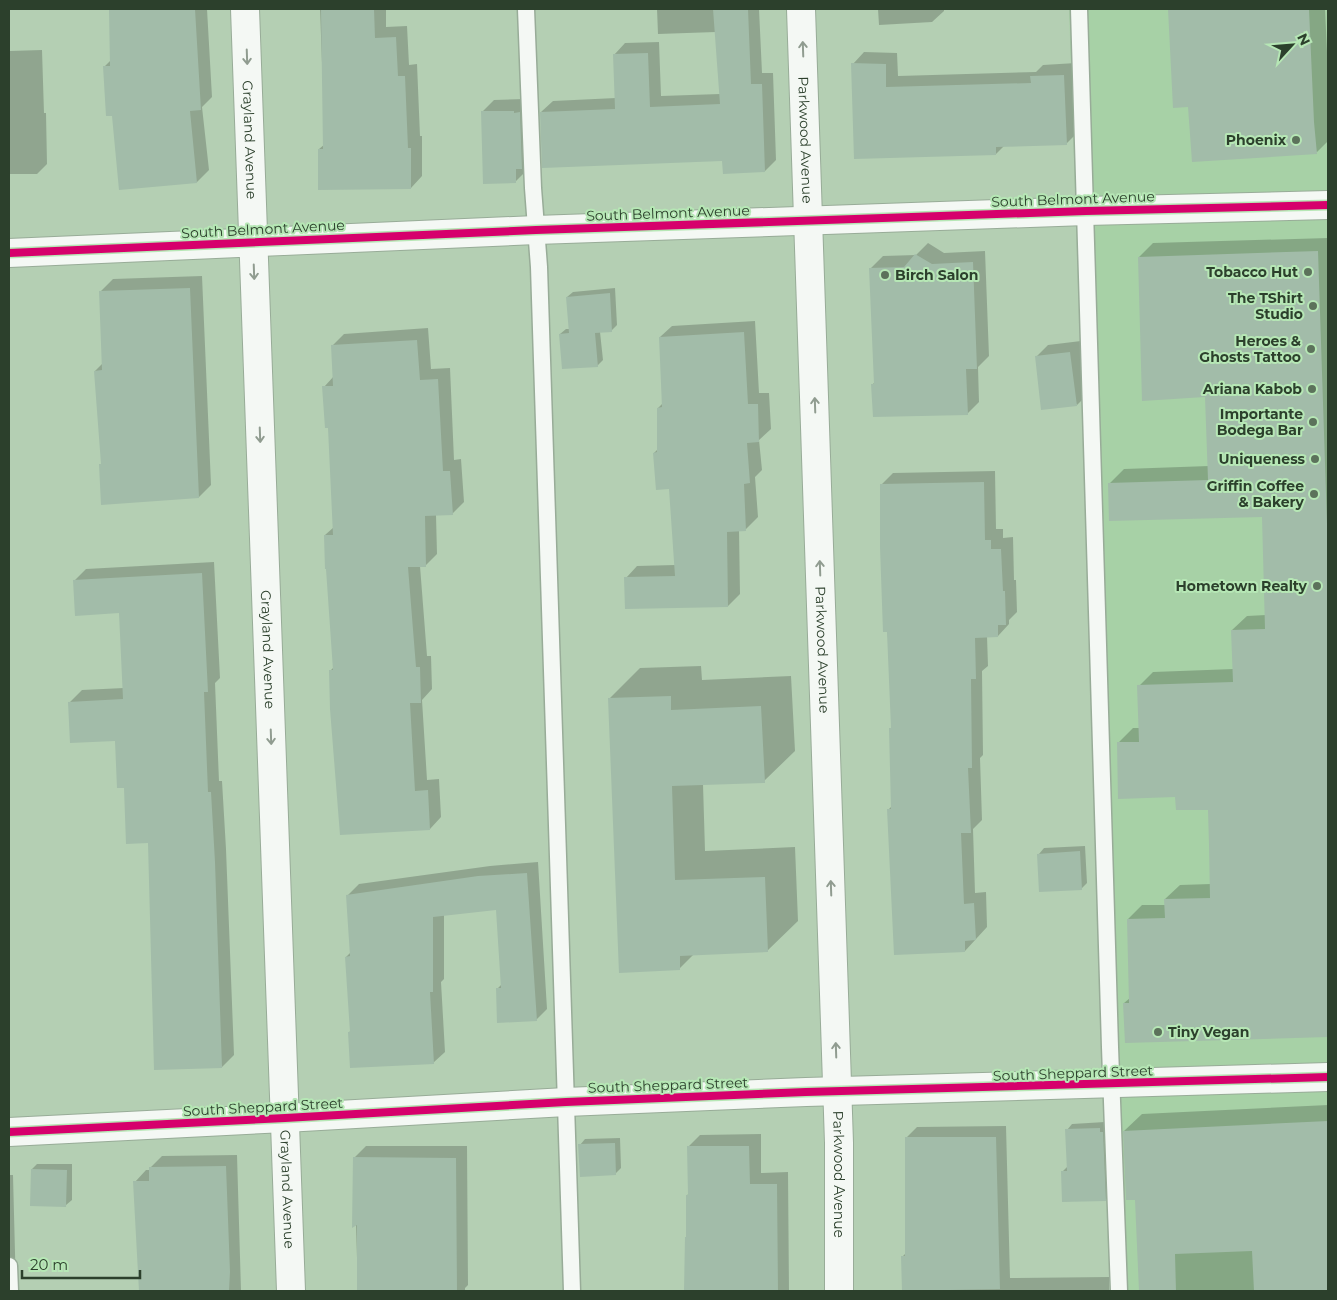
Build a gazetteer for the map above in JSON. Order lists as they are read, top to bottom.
{
  "streets": {
    "street": [
      "Grayland Avenue",
      "Parkwood Avenue",
      "South Belmont Avenue",
      "South Sheppard Street"
    ]
  },
  "crossings": [
    ["Grayland Avenue", "South Belmont Avenue"],
    ["Grayland Avenue", "South Sheppard Street"],
    ["Parkwood Avenue", "South Belmont Avenue"],
    ["Parkwood Avenue", "South Sheppard Street"]
  ],
  "one_way": ["Grayland Avenue", "Parkwood Avenue"],
  "places": [
    "Phoenix",
    "Tobacco Hut",
    "Birch Salon",
    "The TShirt Studio",
    "Heroes & Ghosts Tattoo",
    "Ariana Kabob",
    "Importante Bodega Bar",
    "Uniqueness",
    "Griffin Coffee & Bakery",
    "Hometown Realty",
    "Tiny Vegan"
  ],
  "scale_bar": "20 m",
  "north": "top right"
}
